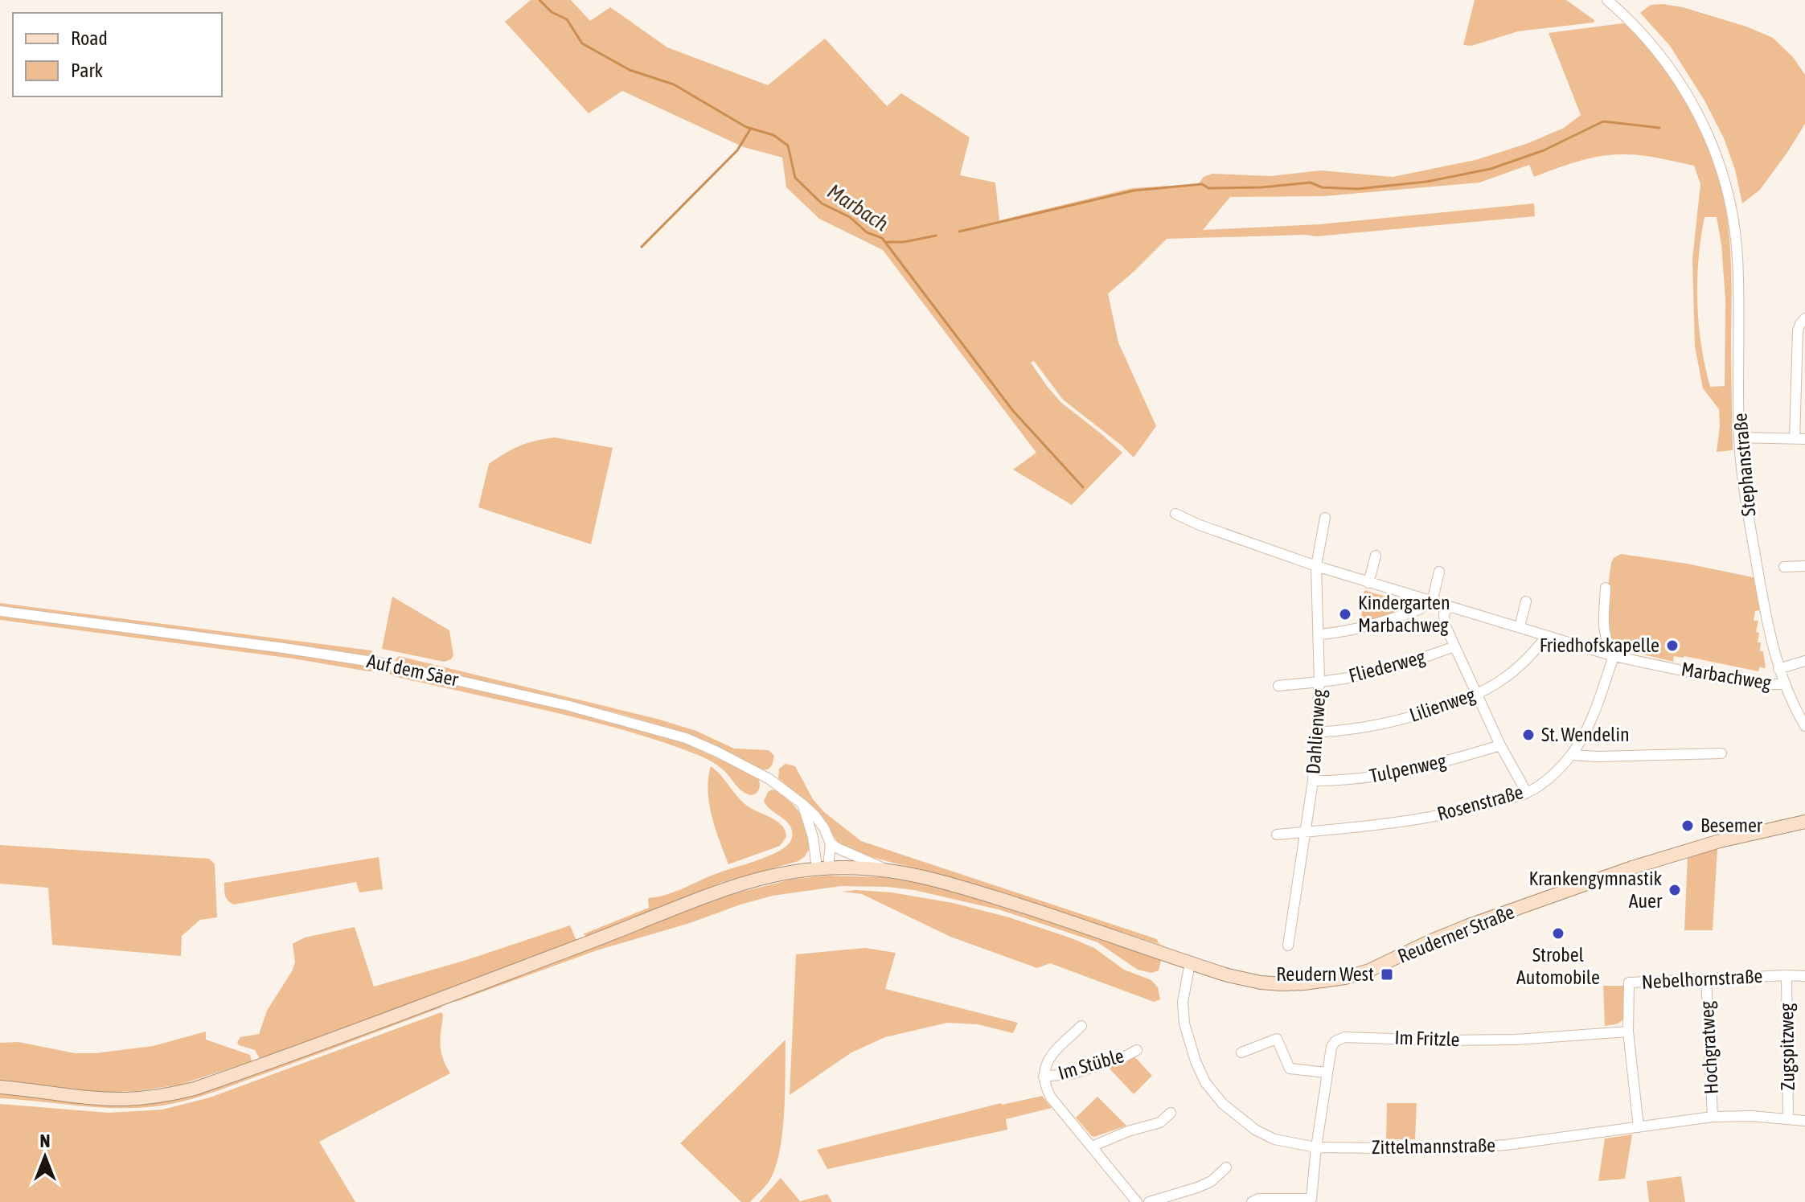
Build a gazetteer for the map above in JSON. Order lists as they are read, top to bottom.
{
  "streets": {
    "main road": ["Reuderner Straße"],
    "street": [
      "Stephanstraße",
      "Fliederweg",
      "Auf dem Säer",
      "Marbachweg",
      "Lilienweg",
      "Dahlienweg",
      "Tulpenweg",
      "Rosenstraße",
      "Nebelhornstraße",
      "Im Fritzle",
      "Zugspitzweg",
      "Hochgratweg",
      "Im Stüble",
      "Zittelmannstraße"
    ]
  },
  "crossings": [
    ["Stephanstraße", "Marbachweg"],
    ["Fliederweg", "Dahlienweg"],
    ["Marbachweg", "Lilienweg"],
    ["Marbachweg", "Dahlienweg"],
    ["Marbachweg", "Rosenstraße"],
    ["Lilienweg", "Dahlienweg"],
    ["Dahlienweg", "Tulpenweg"],
    ["Dahlienweg", "Rosenstraße"],
    ["Reuderner Straße", "Zittelmannstraße"],
    ["Nebelhornstraße", "Im Fritzle"],
    ["Nebelhornstraße", "Zugspitzweg"],
    ["Nebelhornstraße", "Hochgratweg"],
    ["Nebelhornstraße", "Zittelmannstraße"],
    ["Im Fritzle", "Zittelmannstraße"],
    ["Zugspitzweg", "Zittelmannstraße"],
    ["Hochgratweg", "Zittelmannstraße"]
  ],
  "water": ["Marbach"],
  "places": {
    "other": [
      "Kindergarten Marbachweg",
      "Friedhofskapelle",
      "St. Wendelin",
      "Besemer",
      "Krankengymnastik Auer",
      "Strobel Automobile"
    ],
    "transit": ["Reudern West"]
  },
  "legend": ["Road", "Park"],
  "north": "top"
}
